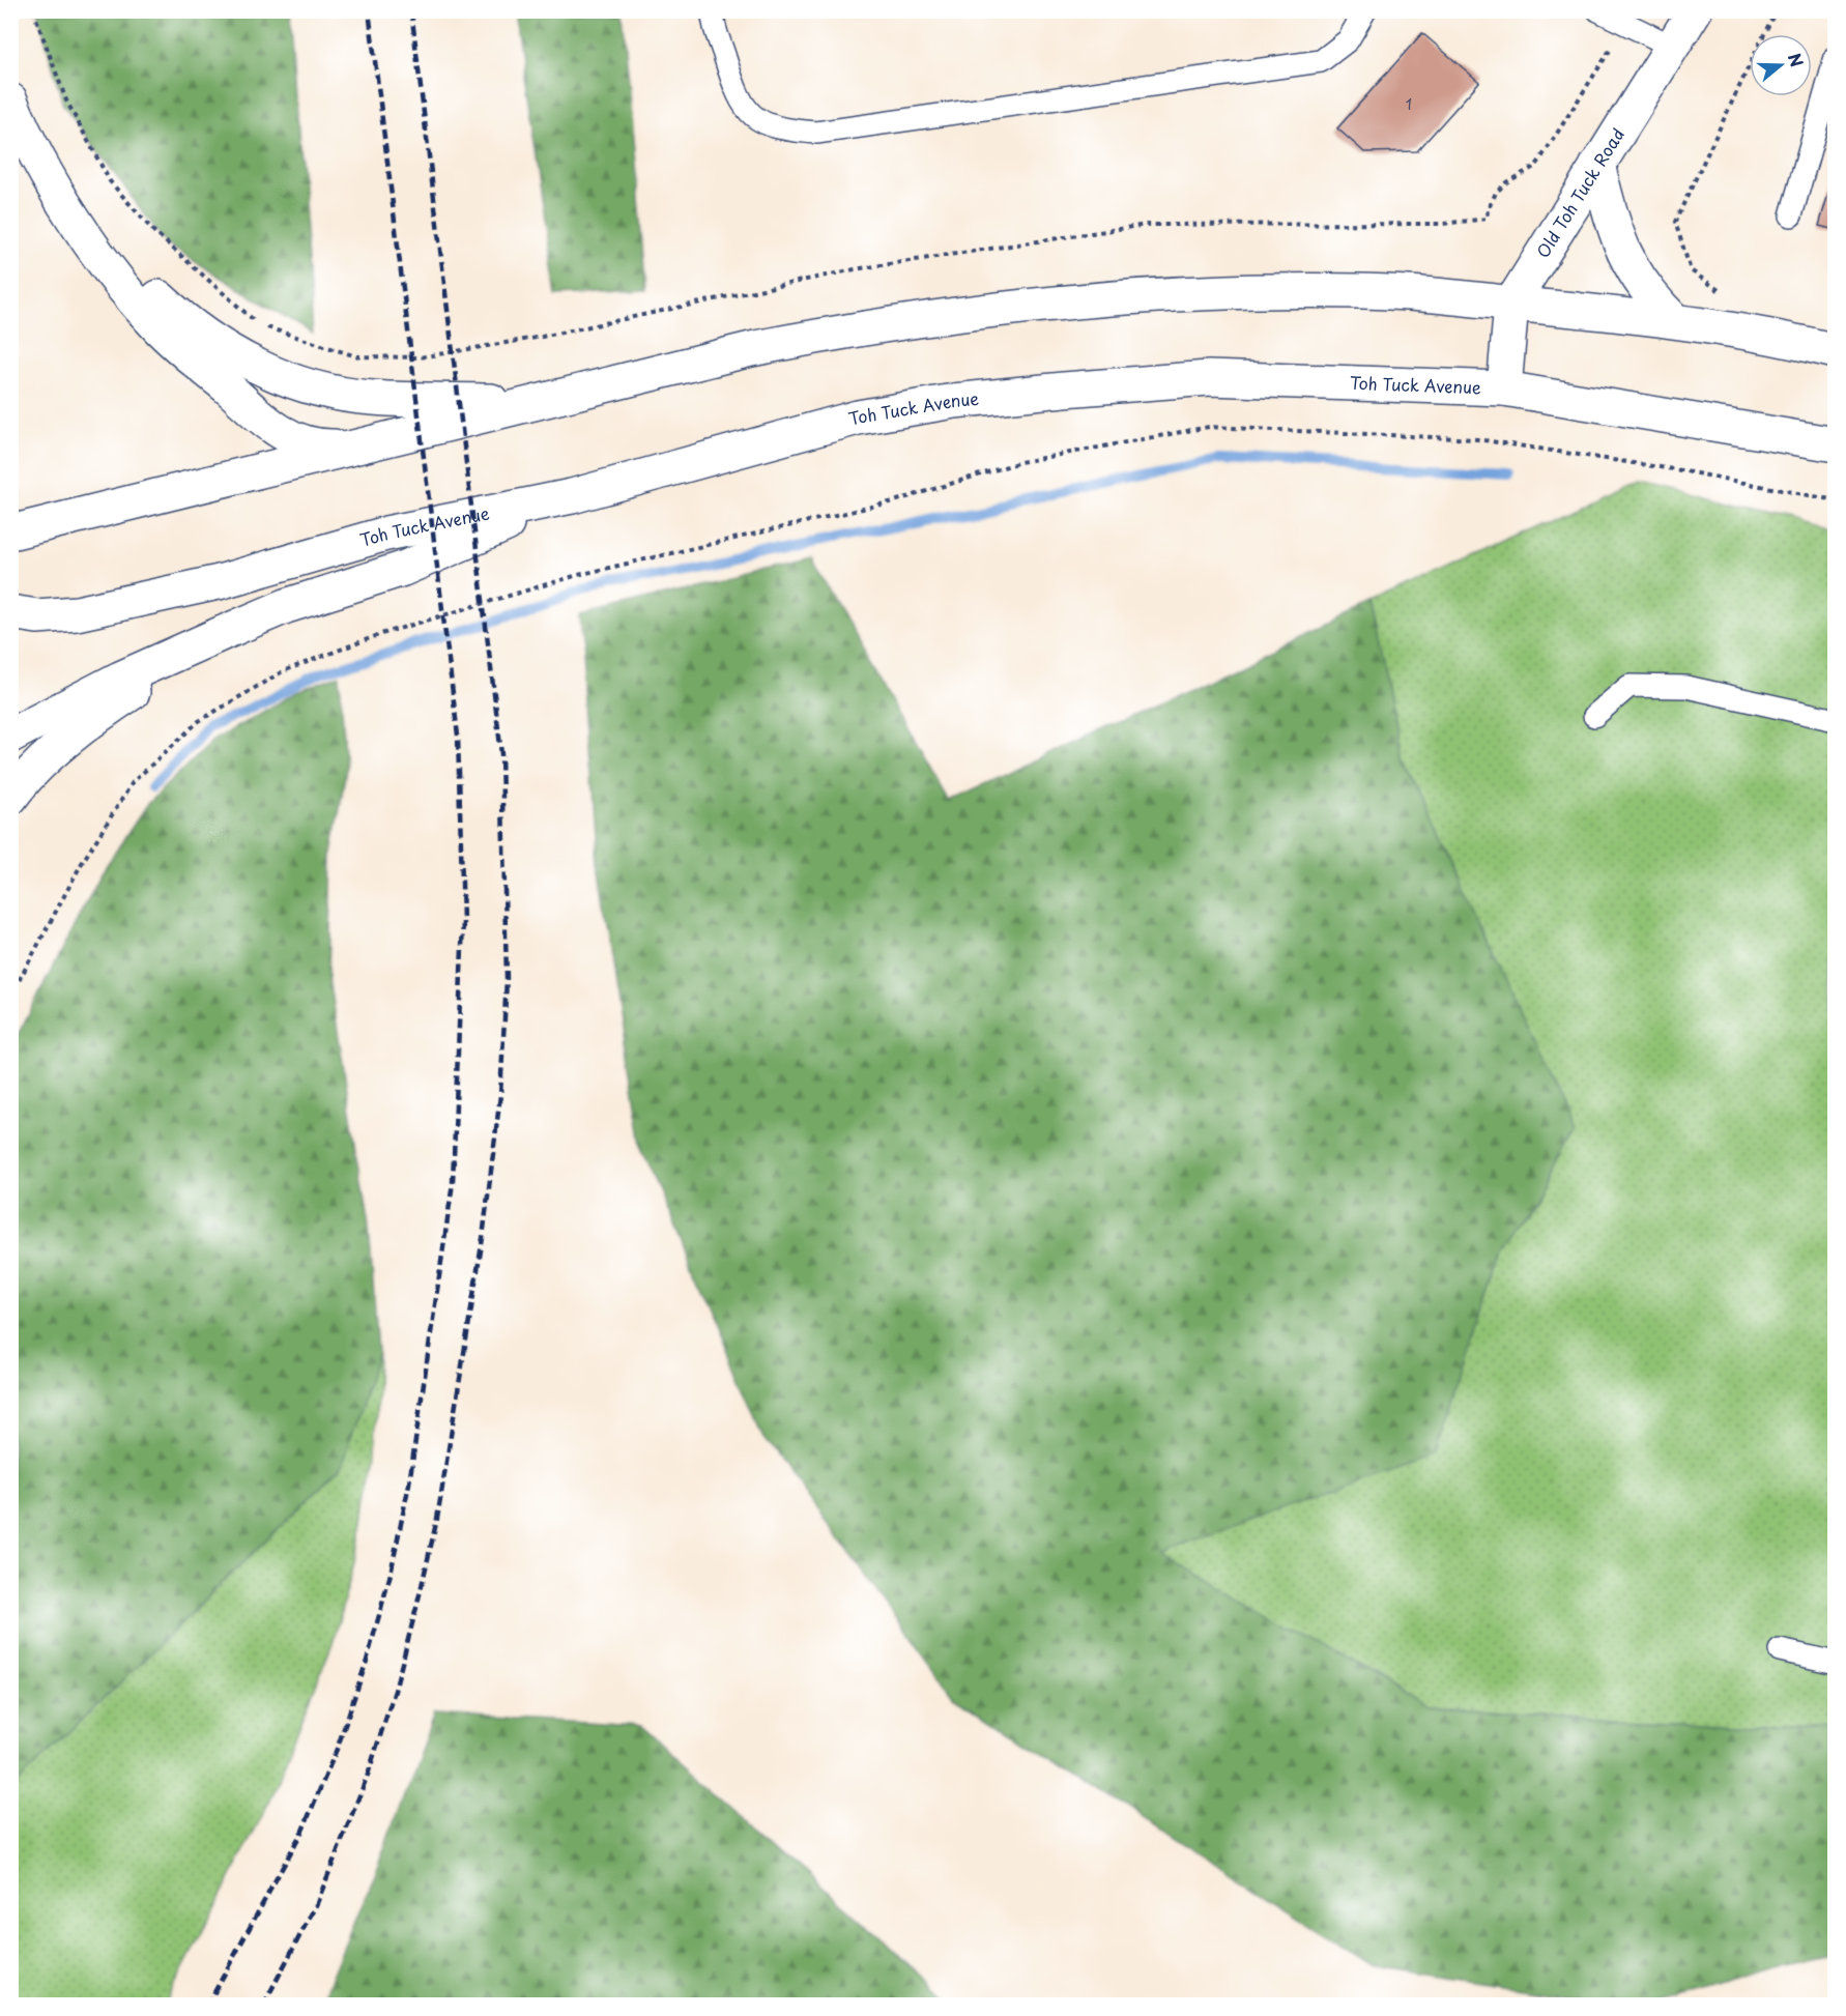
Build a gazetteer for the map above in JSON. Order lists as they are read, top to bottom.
{
  "streets": {
    "main road": ["Old Toh Tuck Road", "Toh Tuck Avenue"]
  },
  "crossings": [
    ["Old Toh Tuck Road", "Toh Tuck Avenue"]
  ],
  "house_numbers": ["1"],
  "north": "right"
}
